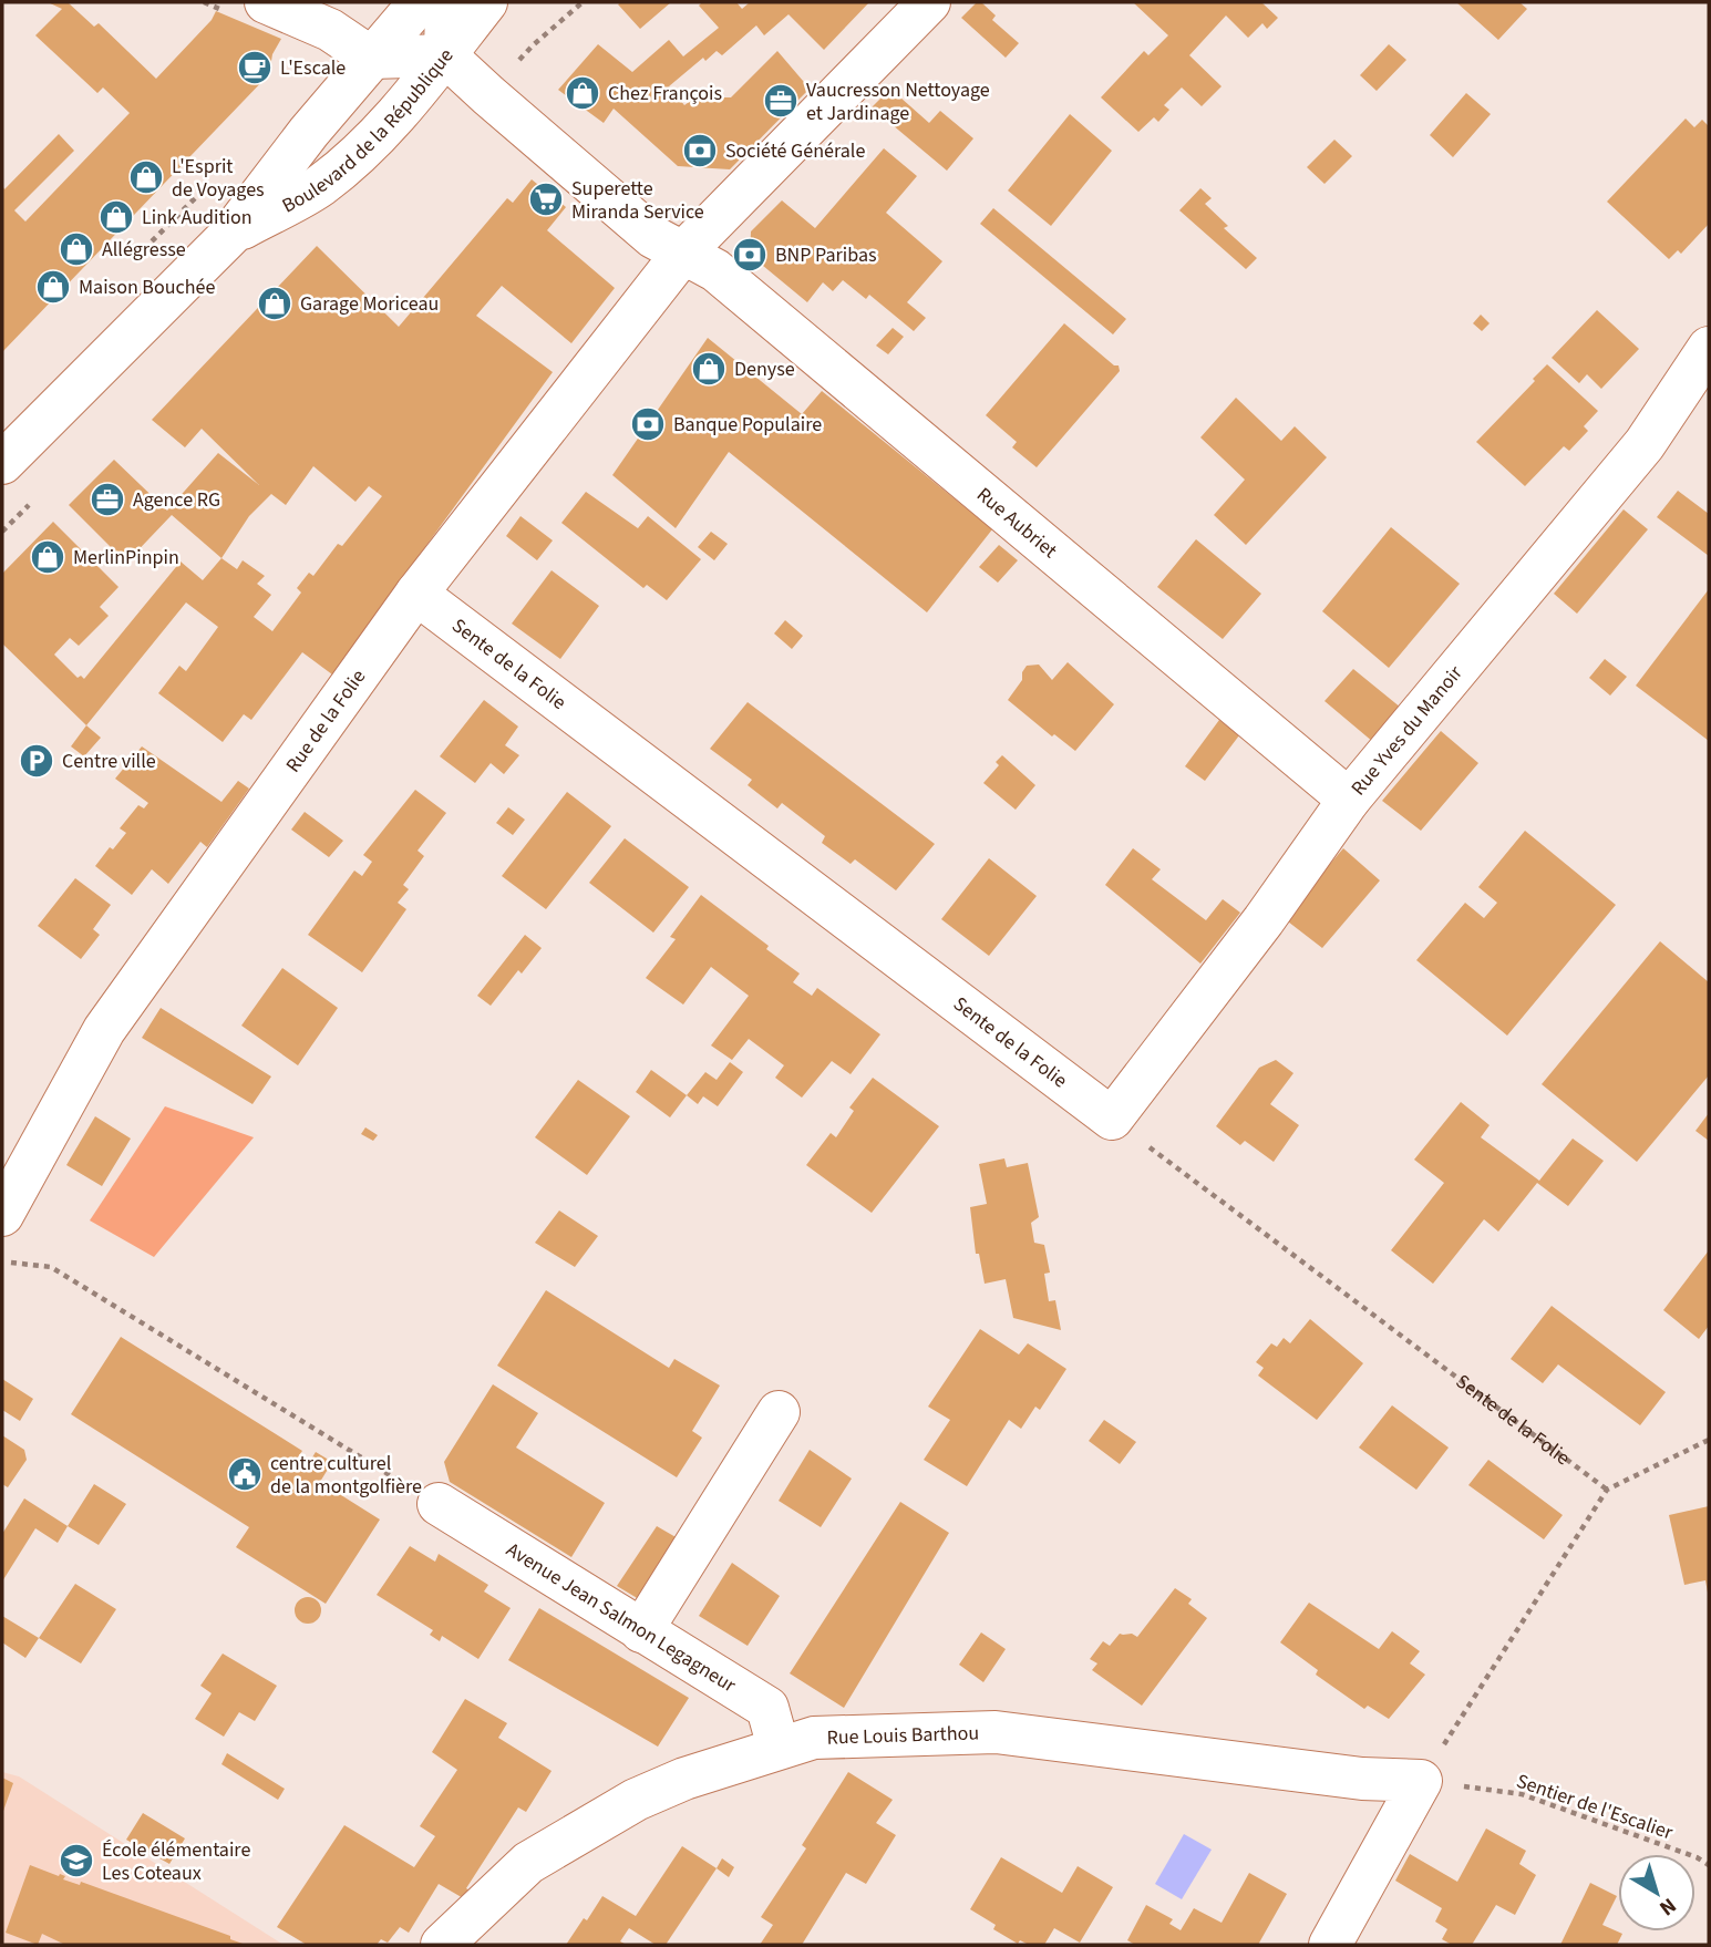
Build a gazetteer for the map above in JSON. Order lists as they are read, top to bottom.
{
  "streets": {
    "street": [
      "Boulevard de la République",
      "Rue Aubriet",
      "Sente de la Folie",
      "Rue de la Folie",
      "Rue Yves du Manoir",
      "Avenue Jean Salmon Legagneur",
      "Rue Louis Barthou"
    ],
    "path": ["Sentier de l'Escalier"]
  },
  "crossings": [
    ["Boulevard de la République", "Rue Aubriet"],
    ["Rue Aubriet", "Rue de la Folie"],
    ["Rue Aubriet", "Rue Yves du Manoir"],
    ["Sente de la Folie", "Rue de la Folie"],
    ["Sente de la Folie", "Rue Yves du Manoir"],
    ["Avenue Jean Salmon Legagneur", "Rue Louis Barthou"],
    ["Rue Louis Barthou", "Sentier de l'Escalier"]
  ],
  "places": {
    "cafe": ["L'Escale"],
    "shop": [
      "Chez François",
      "L'Esprit de Voyages",
      "Link Audition",
      "Allégresse",
      "Maison Bouchée",
      "Garage Moriceau",
      "Denyse",
      "MerlinPinpin"
    ],
    "office": ["Vaucresson Nettoyage et Jardinage", "Agence RG"],
    "bank": ["Société Générale", "BNP Paribas", "Banque Populaire"],
    "supermarket": ["Superette Miranda Service"],
    "parking": ["Centre ville"],
    "public building": ["centre culturel de la montgolfière"],
    "school or university": ["École élémentaire Les Coteaux"]
  },
  "north": "bottom right"
}
